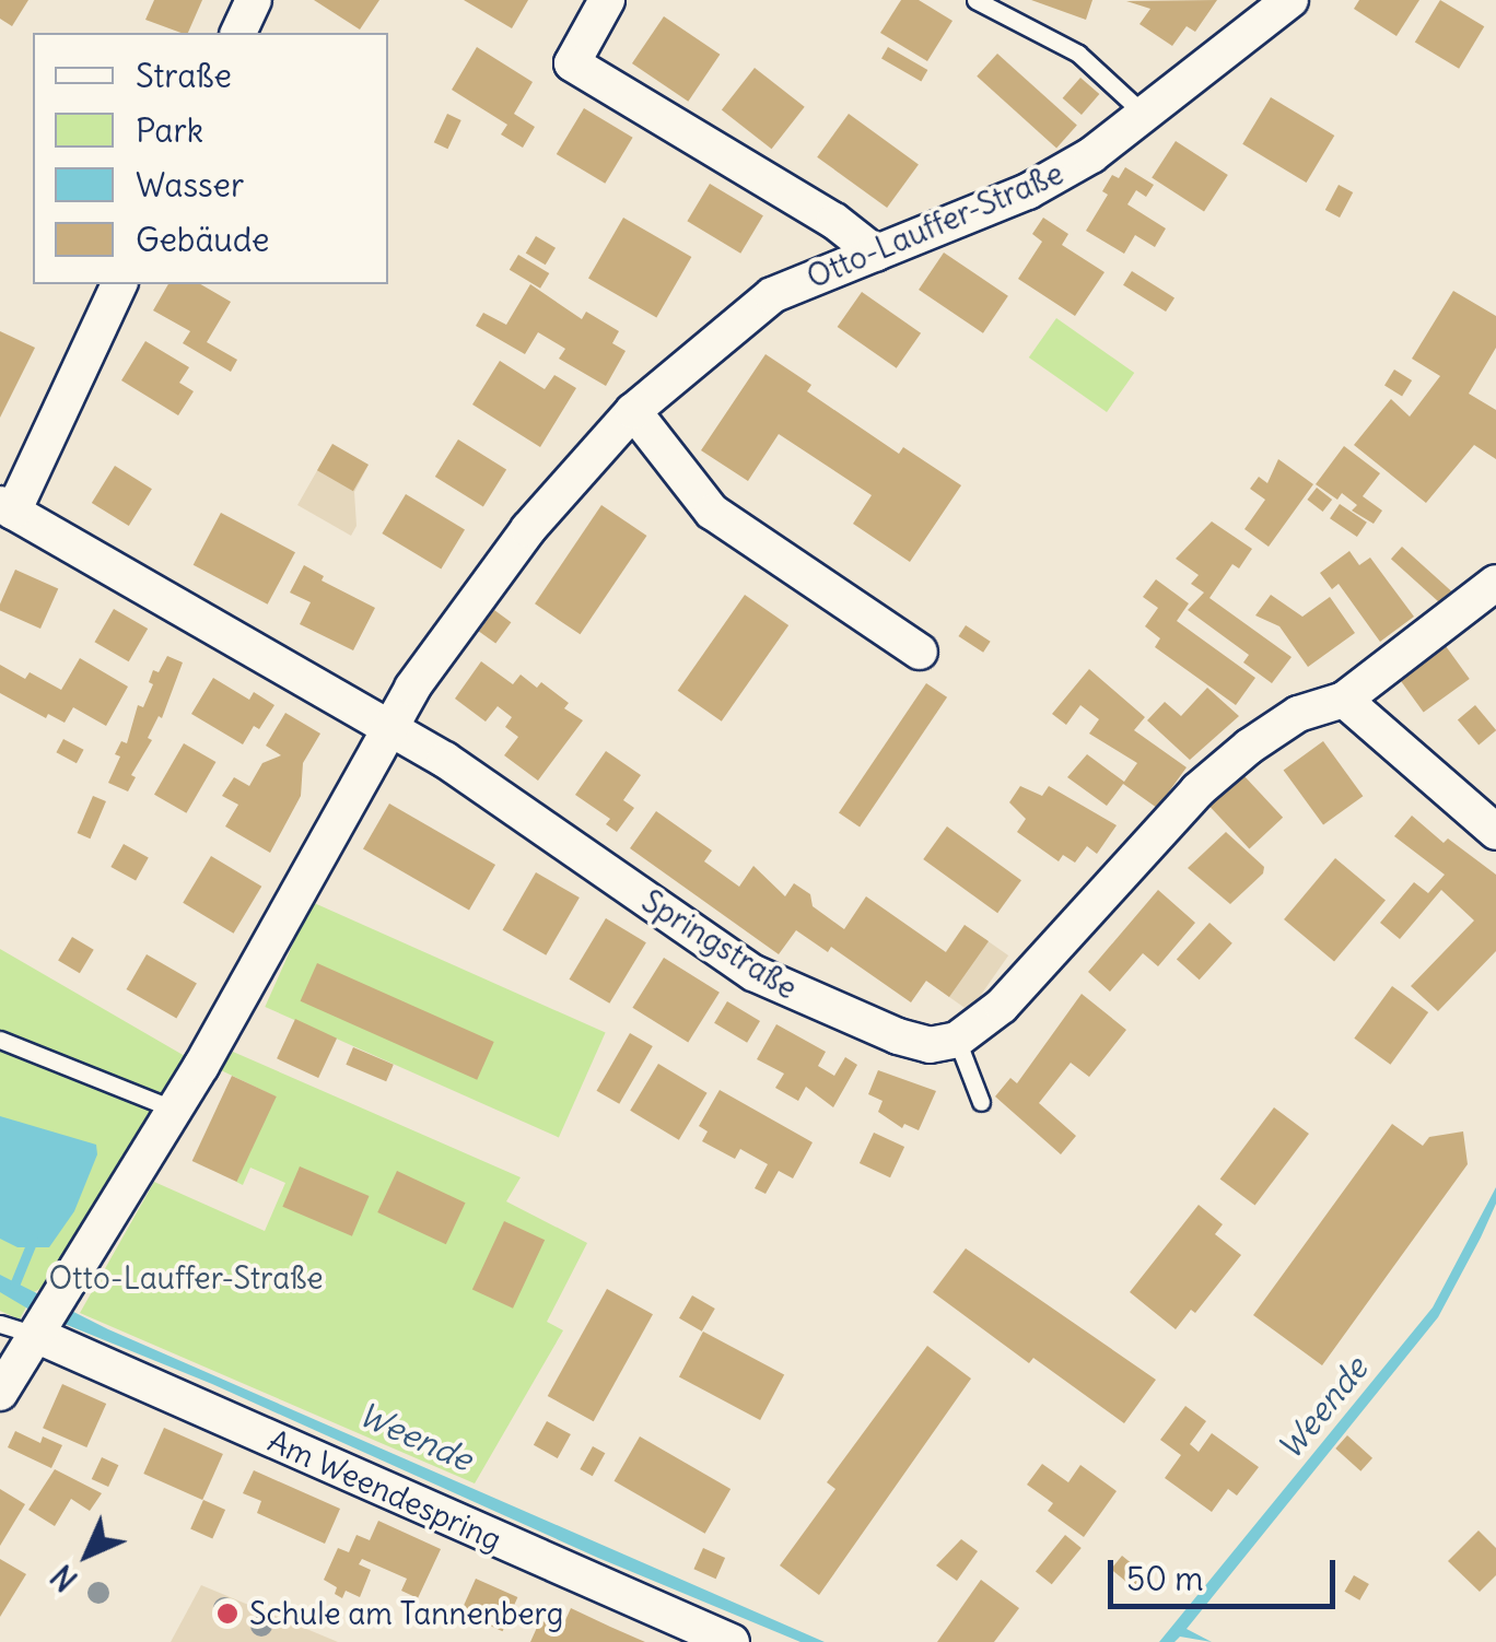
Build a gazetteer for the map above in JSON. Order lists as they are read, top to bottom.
{
  "streets": {
    "street": ["Otto-Lauffer-Straße", "Springstraße", "Am Weendespring"]
  },
  "crossings": [
    ["Otto-Lauffer-Straße", "Springstraße"],
    ["Otto-Lauffer-Straße", "Am Weendespring"]
  ],
  "water": ["Weende"],
  "parks": ["Otto-Lauffer-Straße"],
  "places": ["Schule am Tannenberg"],
  "legend": [
    "Straße",
    "Park",
    "Wasser",
    "Gebäude"
  ],
  "scale_bar": "50 m",
  "north": "bottom left"
}
